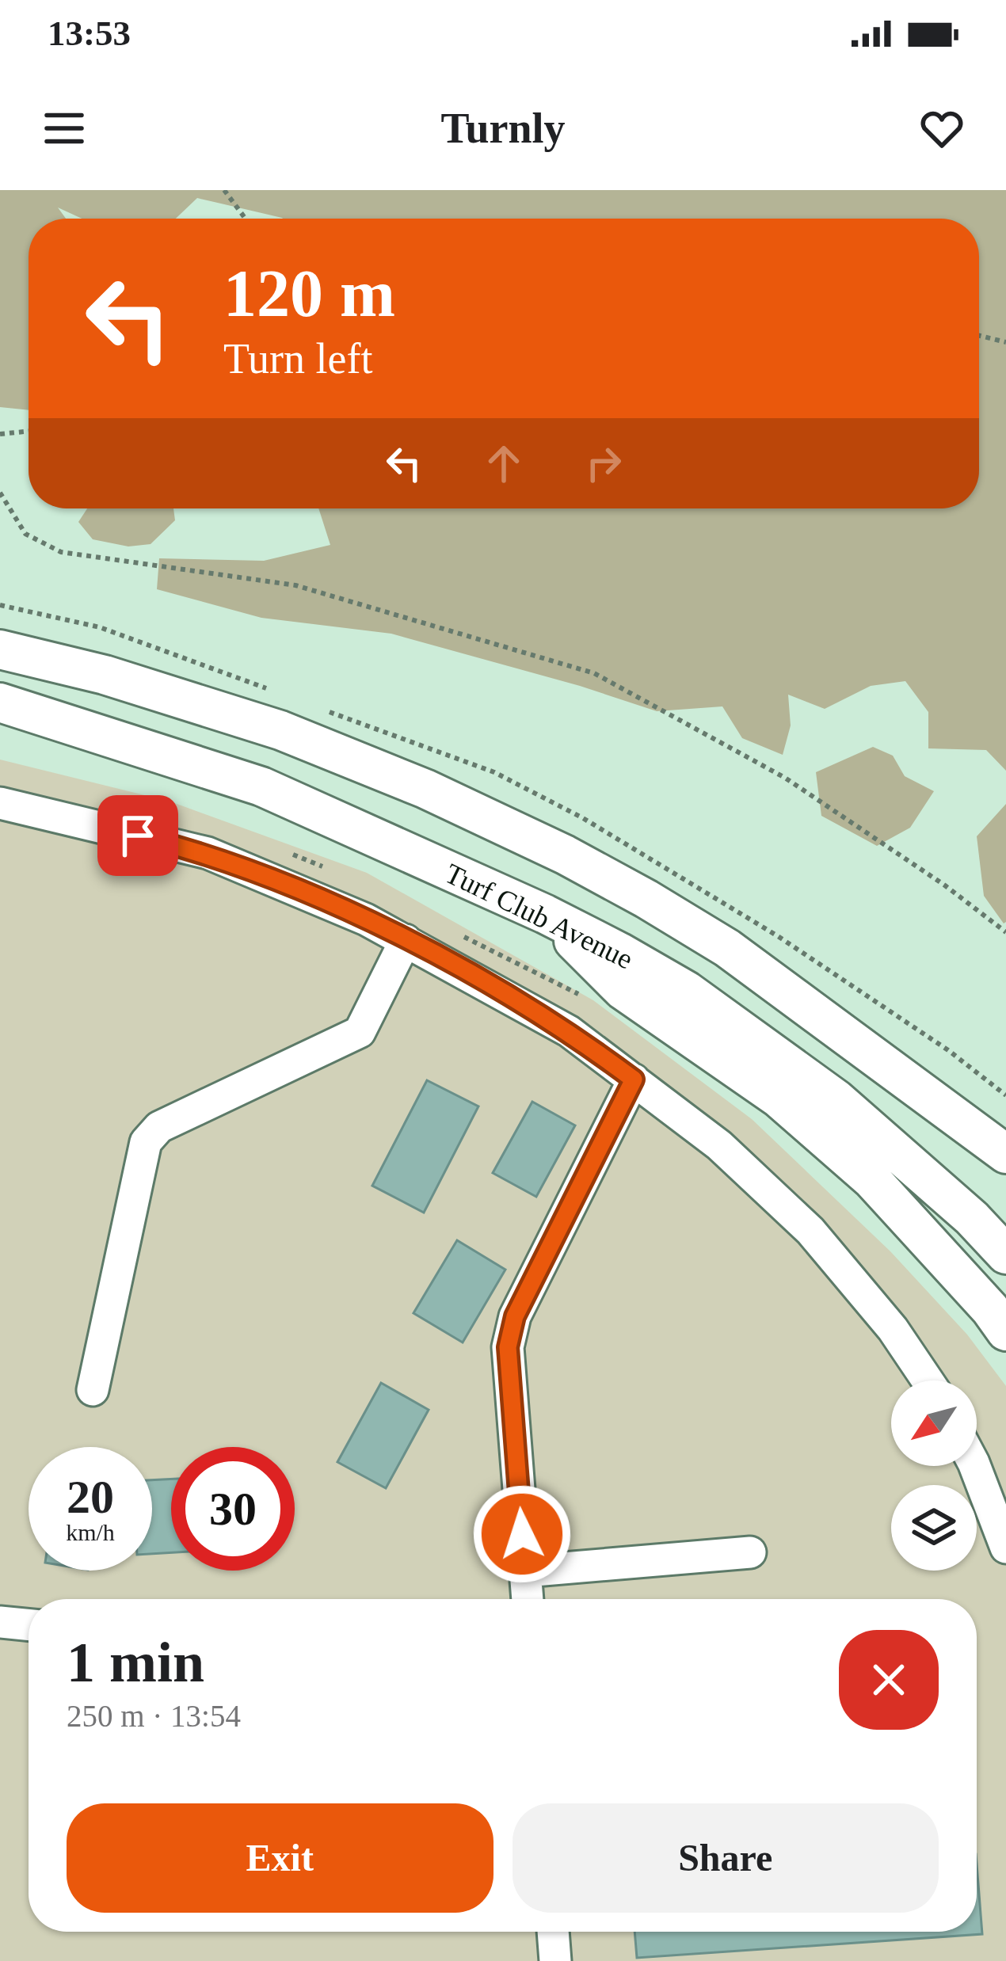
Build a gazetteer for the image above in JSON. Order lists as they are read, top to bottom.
{
  "streets": {
    "main road": ["Turf Club Avenue"]
  },
  "north": "bottom left",
  "page": {
    "status": "13:53",
    "header": "Turnly",
    "turn": ["120 m", "Turn left"],
    "speed": "20 km/h",
    "limit": "30",
    "heading": ["1 min", "250 m · 13:54"],
    "buttons": ["Exit", "Share"]
  }
}
